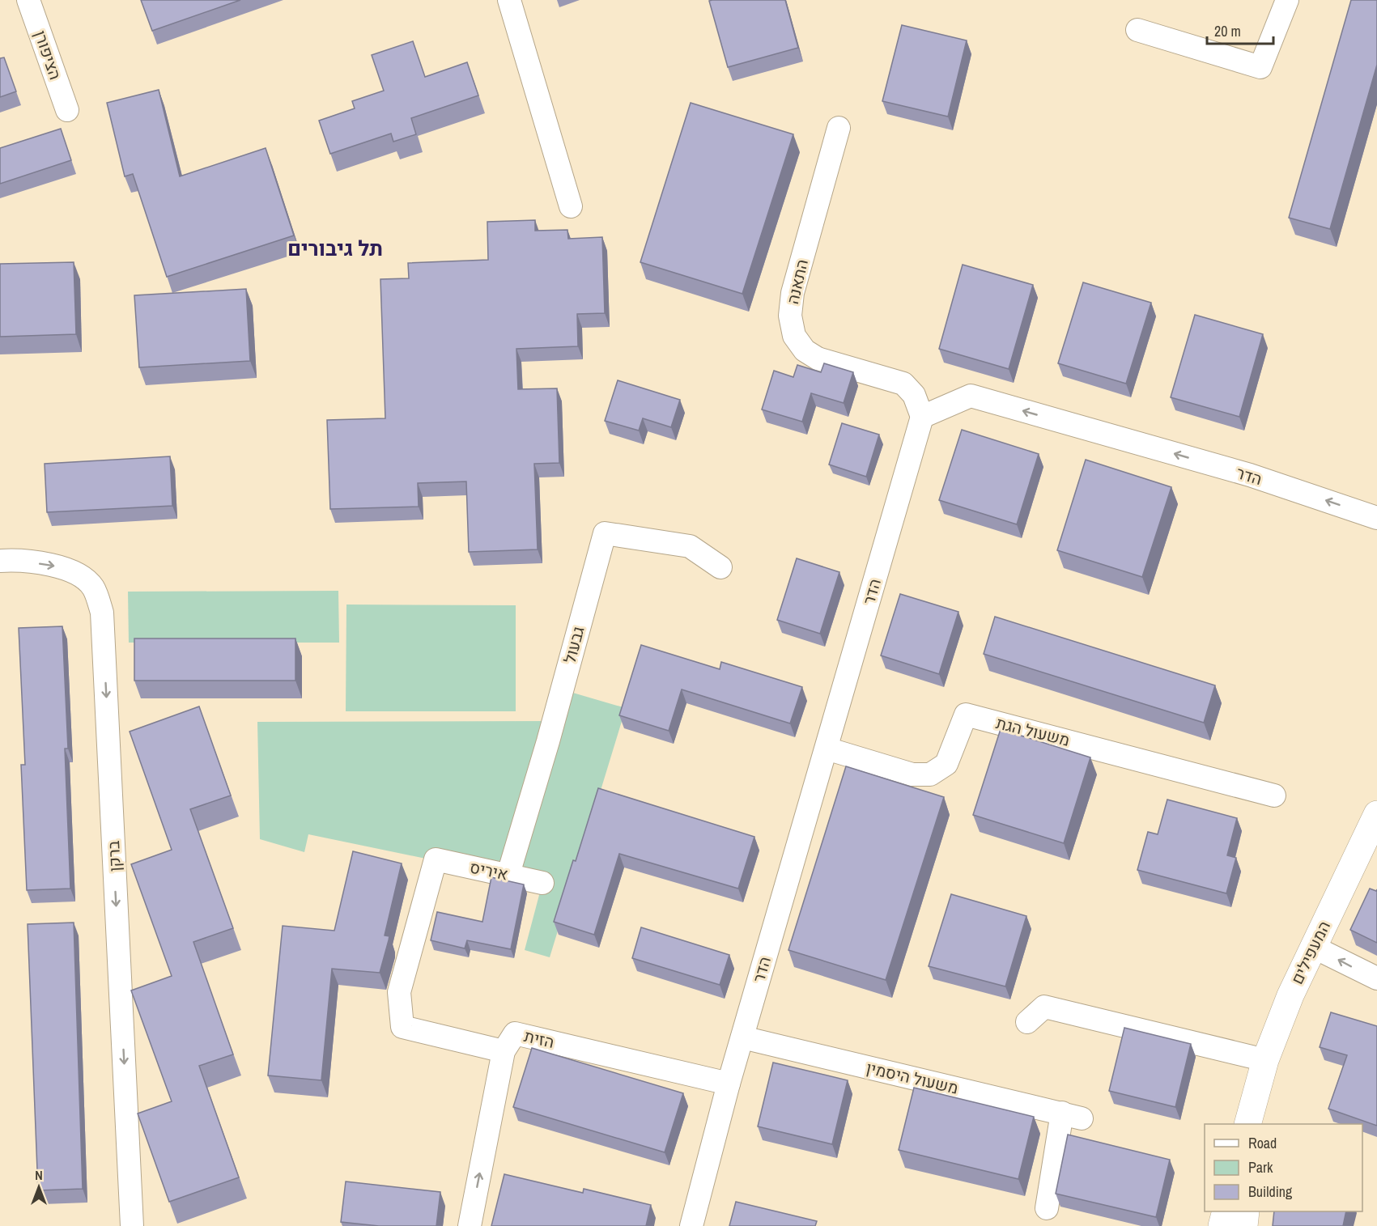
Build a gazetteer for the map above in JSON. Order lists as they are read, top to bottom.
{
  "streets": {
    "street": [
      "הציפורן",
      "התאנה",
      "הדר",
      "גבעול",
      "משעול הגת",
      "ברקן",
      "איריס",
      "המעפילים",
      "הזית",
      "משעול היסמין"
    ]
  },
  "crossings": [
    ["התאנה", "הדר"],
    ["הדר", "משעול הגת"],
    ["הדר", "הזית"],
    ["הדר", "משעול היסמין"],
    ["גבעול", "איריס"],
    ["איריס", "הזית"]
  ],
  "one_way": ["הדר", "ברקן", "הזית"],
  "districts": ["תל גיבורים"],
  "legend": ["Road", "Park", "Building"],
  "scale_bar": "20 m",
  "north": "top"
}
